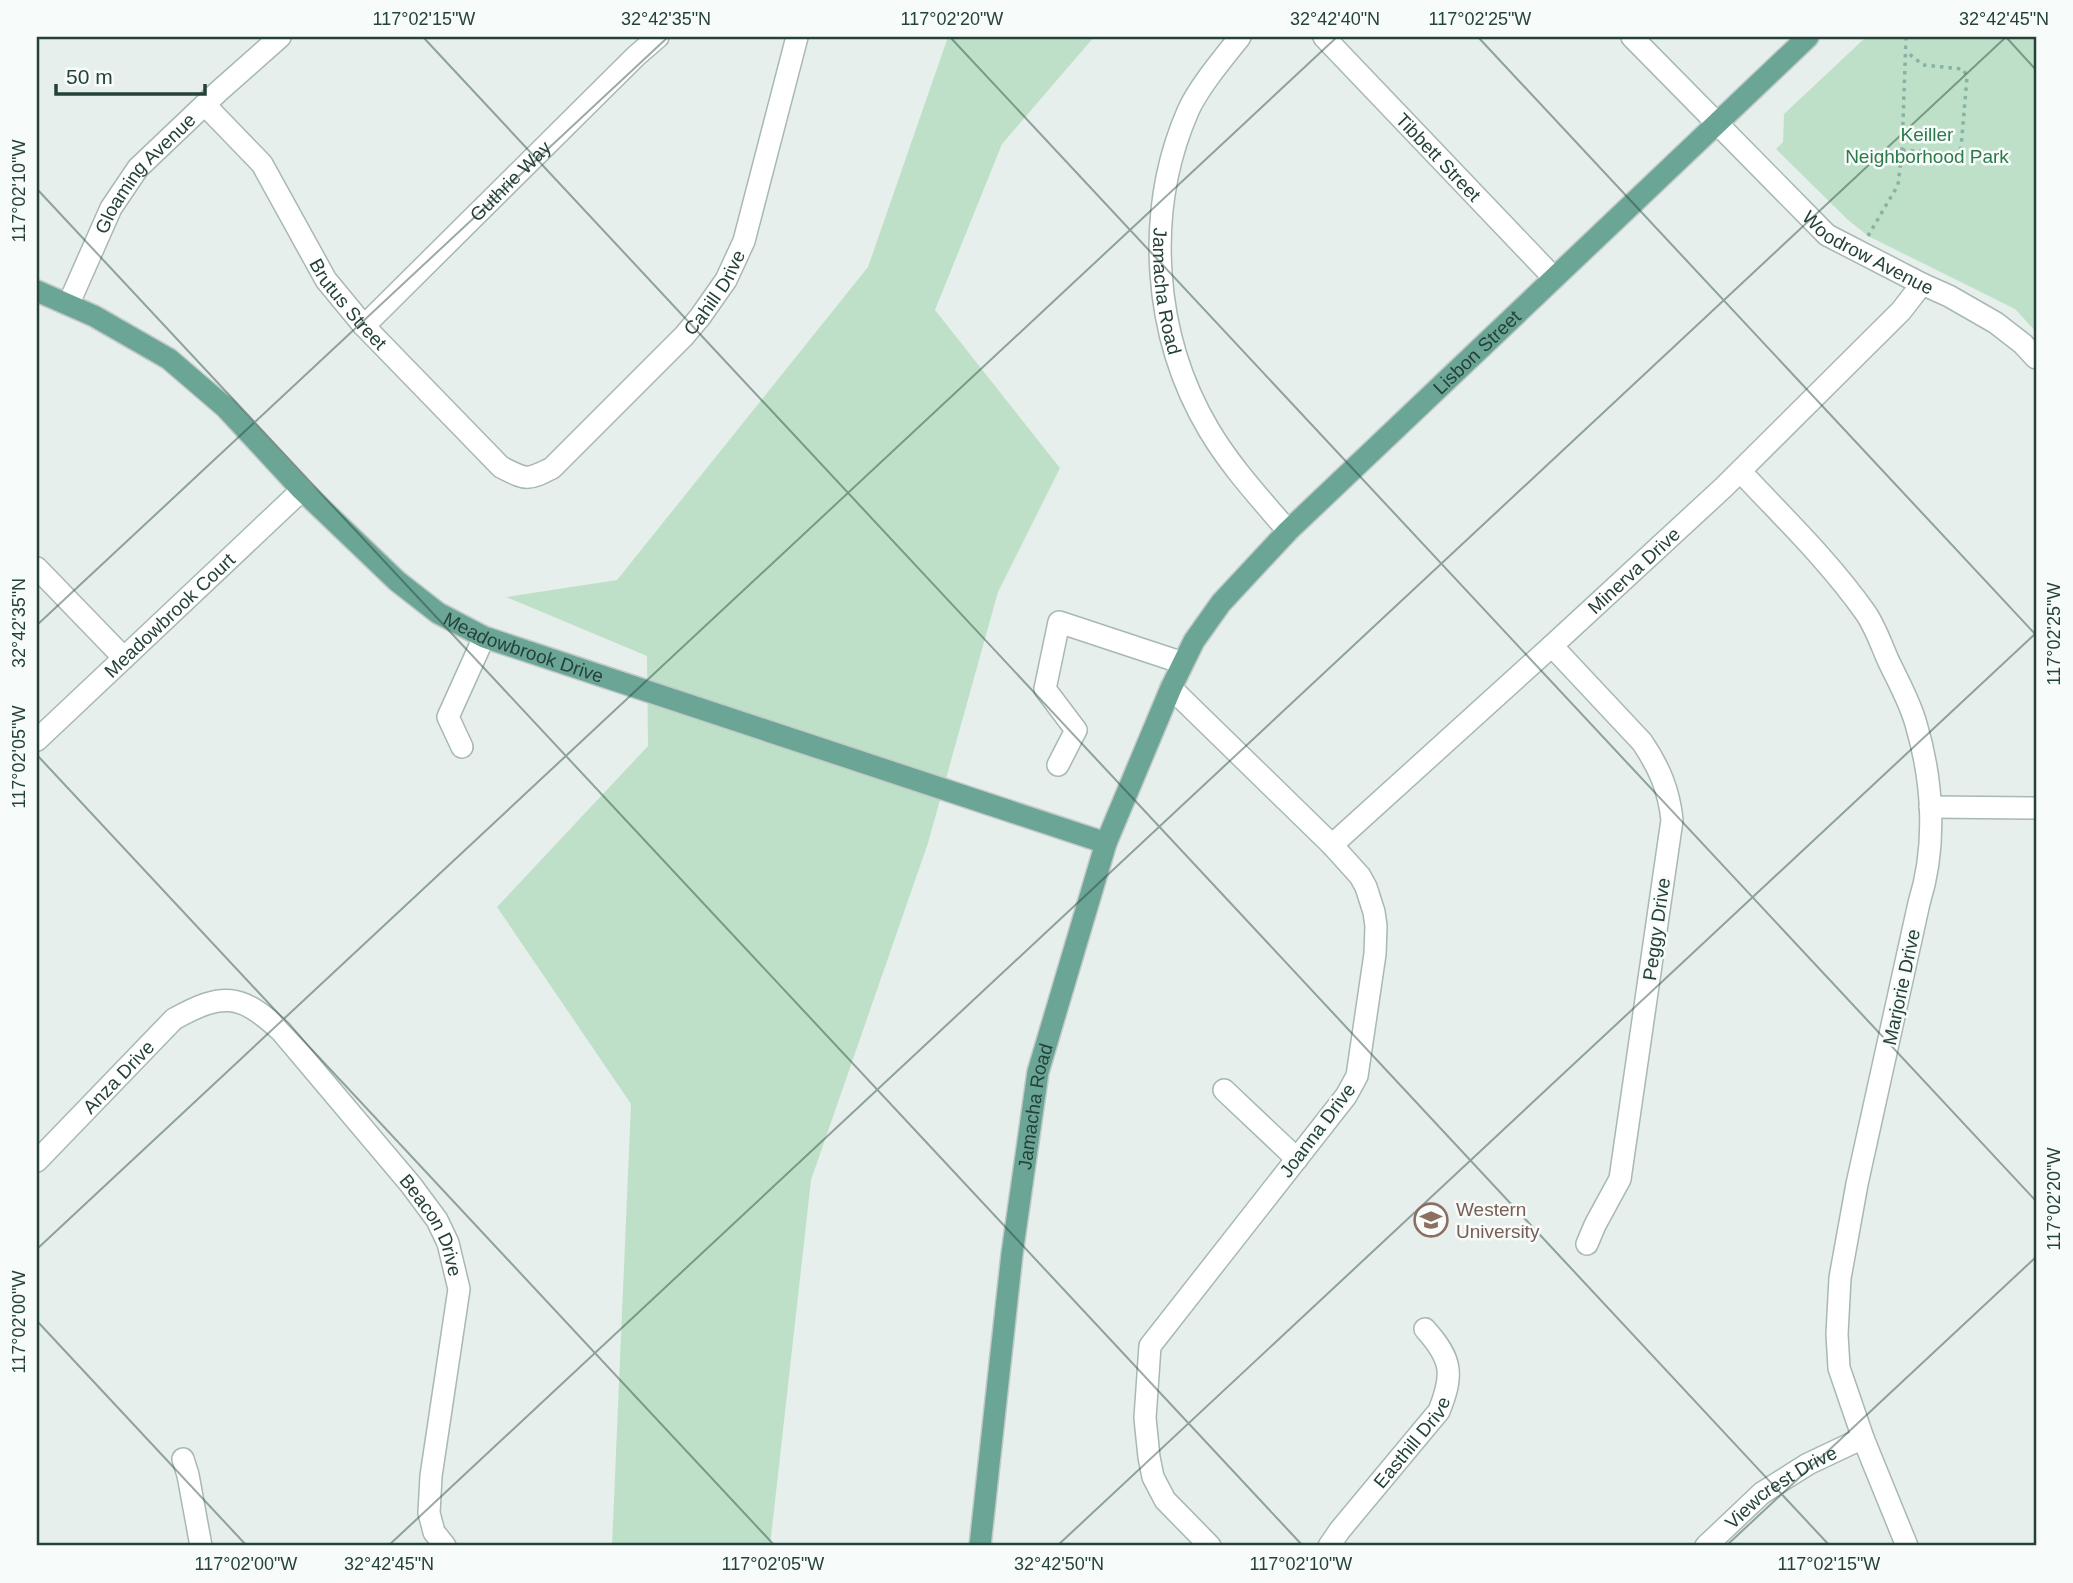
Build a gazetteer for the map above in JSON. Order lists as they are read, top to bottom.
{
  "streets": {
    "main road": ["Jamacha Road", "Lisbon Street", "Meadowbrook Drive"],
    "street": [
      "Tibbett Street",
      "Gloaming Avenue",
      "Guthrie Way",
      "Woodrow Avenue",
      "Cahill Drive",
      "Brutus Street",
      "Minerva Drive",
      "Meadowbrook Court",
      "Peggy Drive",
      "Marjorie Drive",
      "Anza Drive",
      "Joanna Drive",
      "Beacon Drive",
      "Easthill Drive",
      "Viewcrest Drive"
    ]
  },
  "crossings": [
    ["Tibbett Street", "Lisbon Street"],
    ["Gloaming Avenue", "Brutus Street"],
    ["Gloaming Avenue", "Meadowbrook Drive"],
    ["Guthrie Way", "Brutus Street"],
    ["Woodrow Avenue", "Lisbon Street"],
    ["Woodrow Avenue", "Minerva Drive"],
    ["Cahill Drive", "Brutus Street"],
    ["Jamacha Road", "Lisbon Street"],
    ["Jamacha Road", "Meadowbrook Drive"],
    ["Jamacha Road", "Joanna Drive"],
    ["Lisbon Street", "Joanna Drive"],
    ["Minerva Drive", "Peggy Drive"],
    ["Minerva Drive", "Marjorie Drive"],
    ["Minerva Drive", "Joanna Drive"],
    ["Meadowbrook Court", "Meadowbrook Drive"],
    ["Marjorie Drive", "Viewcrest Drive"],
    ["Anza Drive", "Beacon Drive"]
  ],
  "parks": ["Keiller Neighborhood Park"],
  "places": {
    "school or university": ["Western University"]
  },
  "scale_bar": "50 m",
  "coordinates": [
    "117°02'15\"W",
    "32°42'35\"N",
    "117°02'20\"W",
    "32°42'40\"N",
    "117°02'25\"W",
    "32°42'45\"N",
    "117°02'10\"W",
    "117°02'05\"W",
    "117°02'00\"W",
    "32°42'50\"N"
  ]
}
